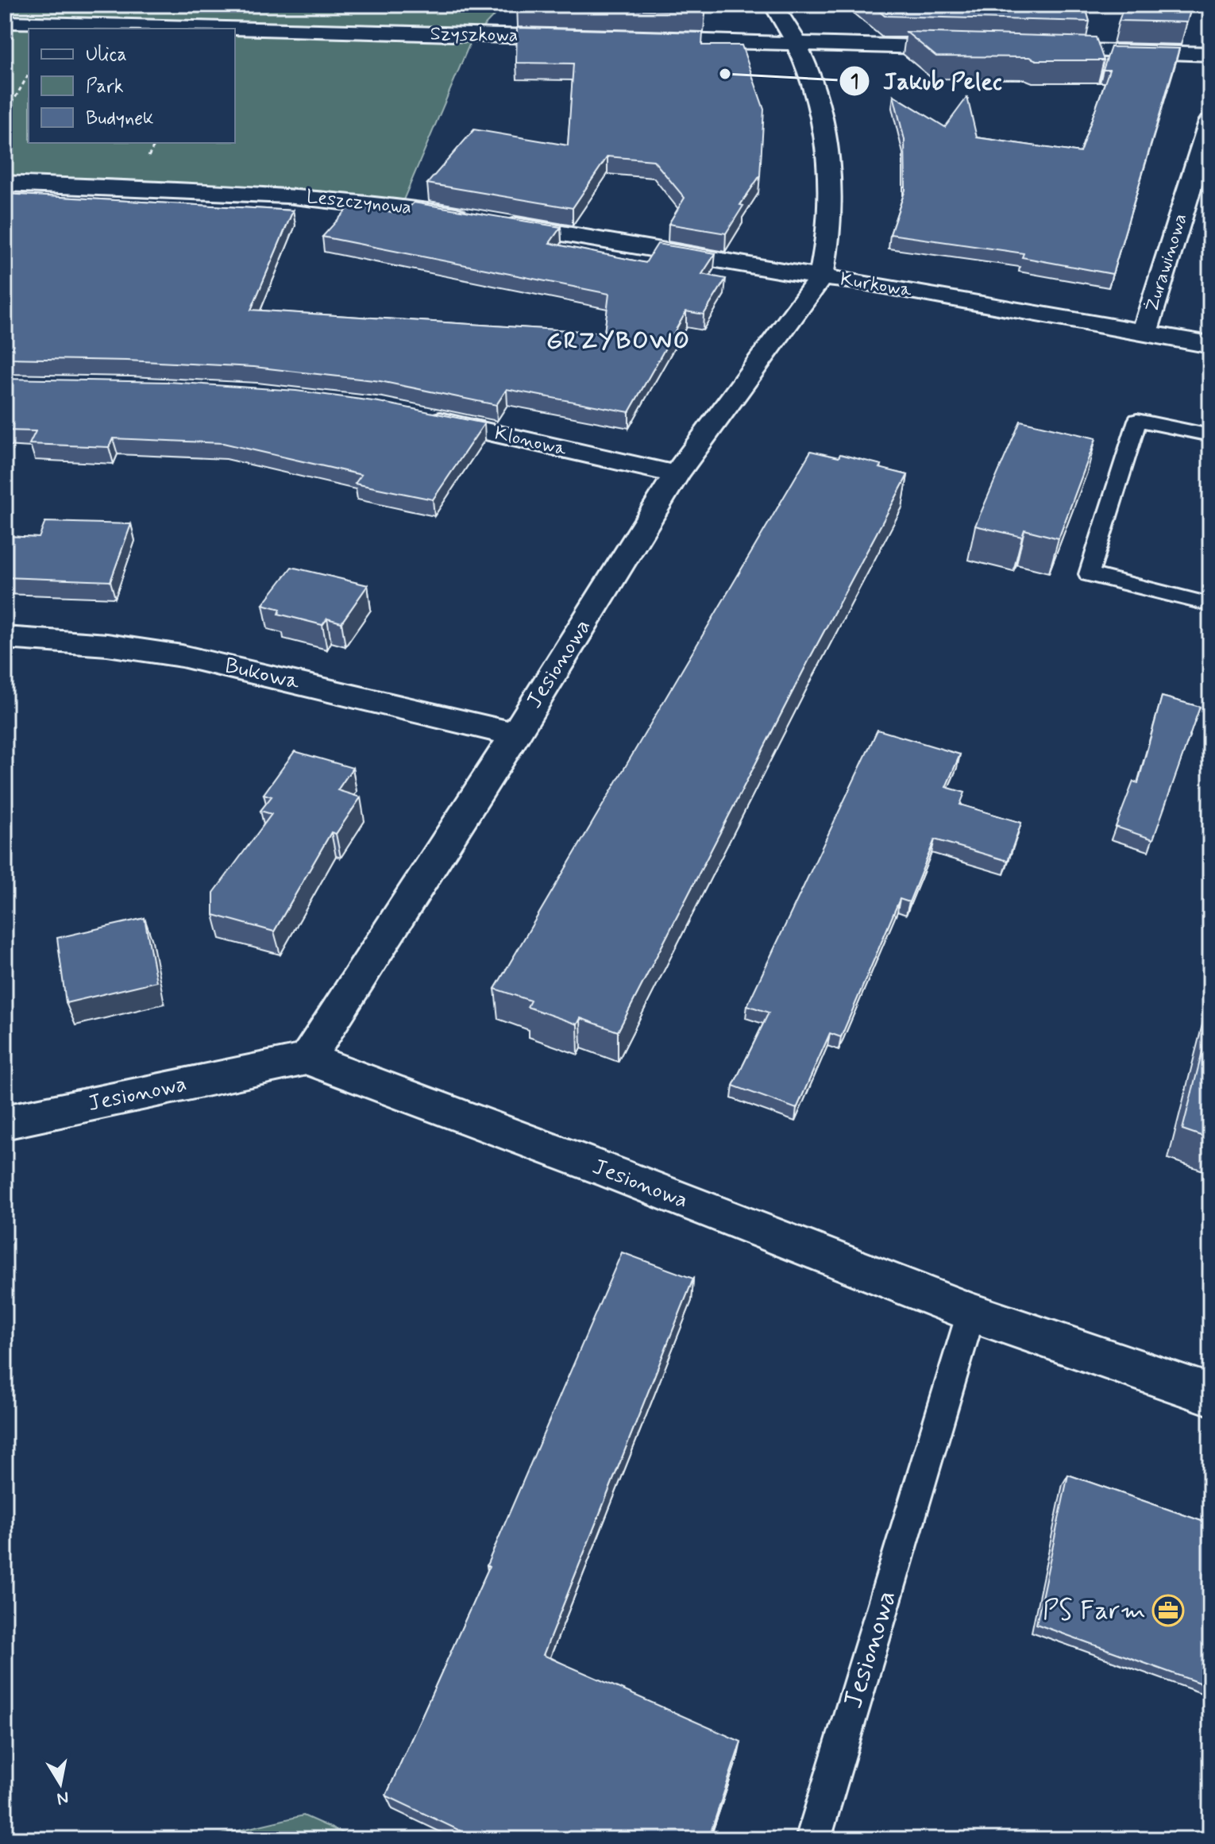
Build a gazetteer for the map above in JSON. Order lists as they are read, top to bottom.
{
  "streets": {
    "street": [
      "Szyszkowa",
      "Leszczynowa",
      "Żurawinowa",
      "Kurkowa",
      "Klonowa",
      "Jesionowa",
      "Bukowa"
    ]
  },
  "crossings": [
    ["Leszczynowa", "Kurkowa"],
    ["Leszczynowa", "Jesionowa"],
    ["Żurawinowa", "Kurkowa"],
    ["Kurkowa", "Jesionowa"],
    ["Klonowa", "Jesionowa"],
    ["Jesionowa", "Bukowa"]
  ],
  "districts": ["GRZYBOWO"],
  "places": {
    "other": ["Jakub Pelec"],
    "office": ["PS Farm"]
  },
  "legend": ["Ulica", "Park", "Budynek"],
  "north": "bottom"
}
